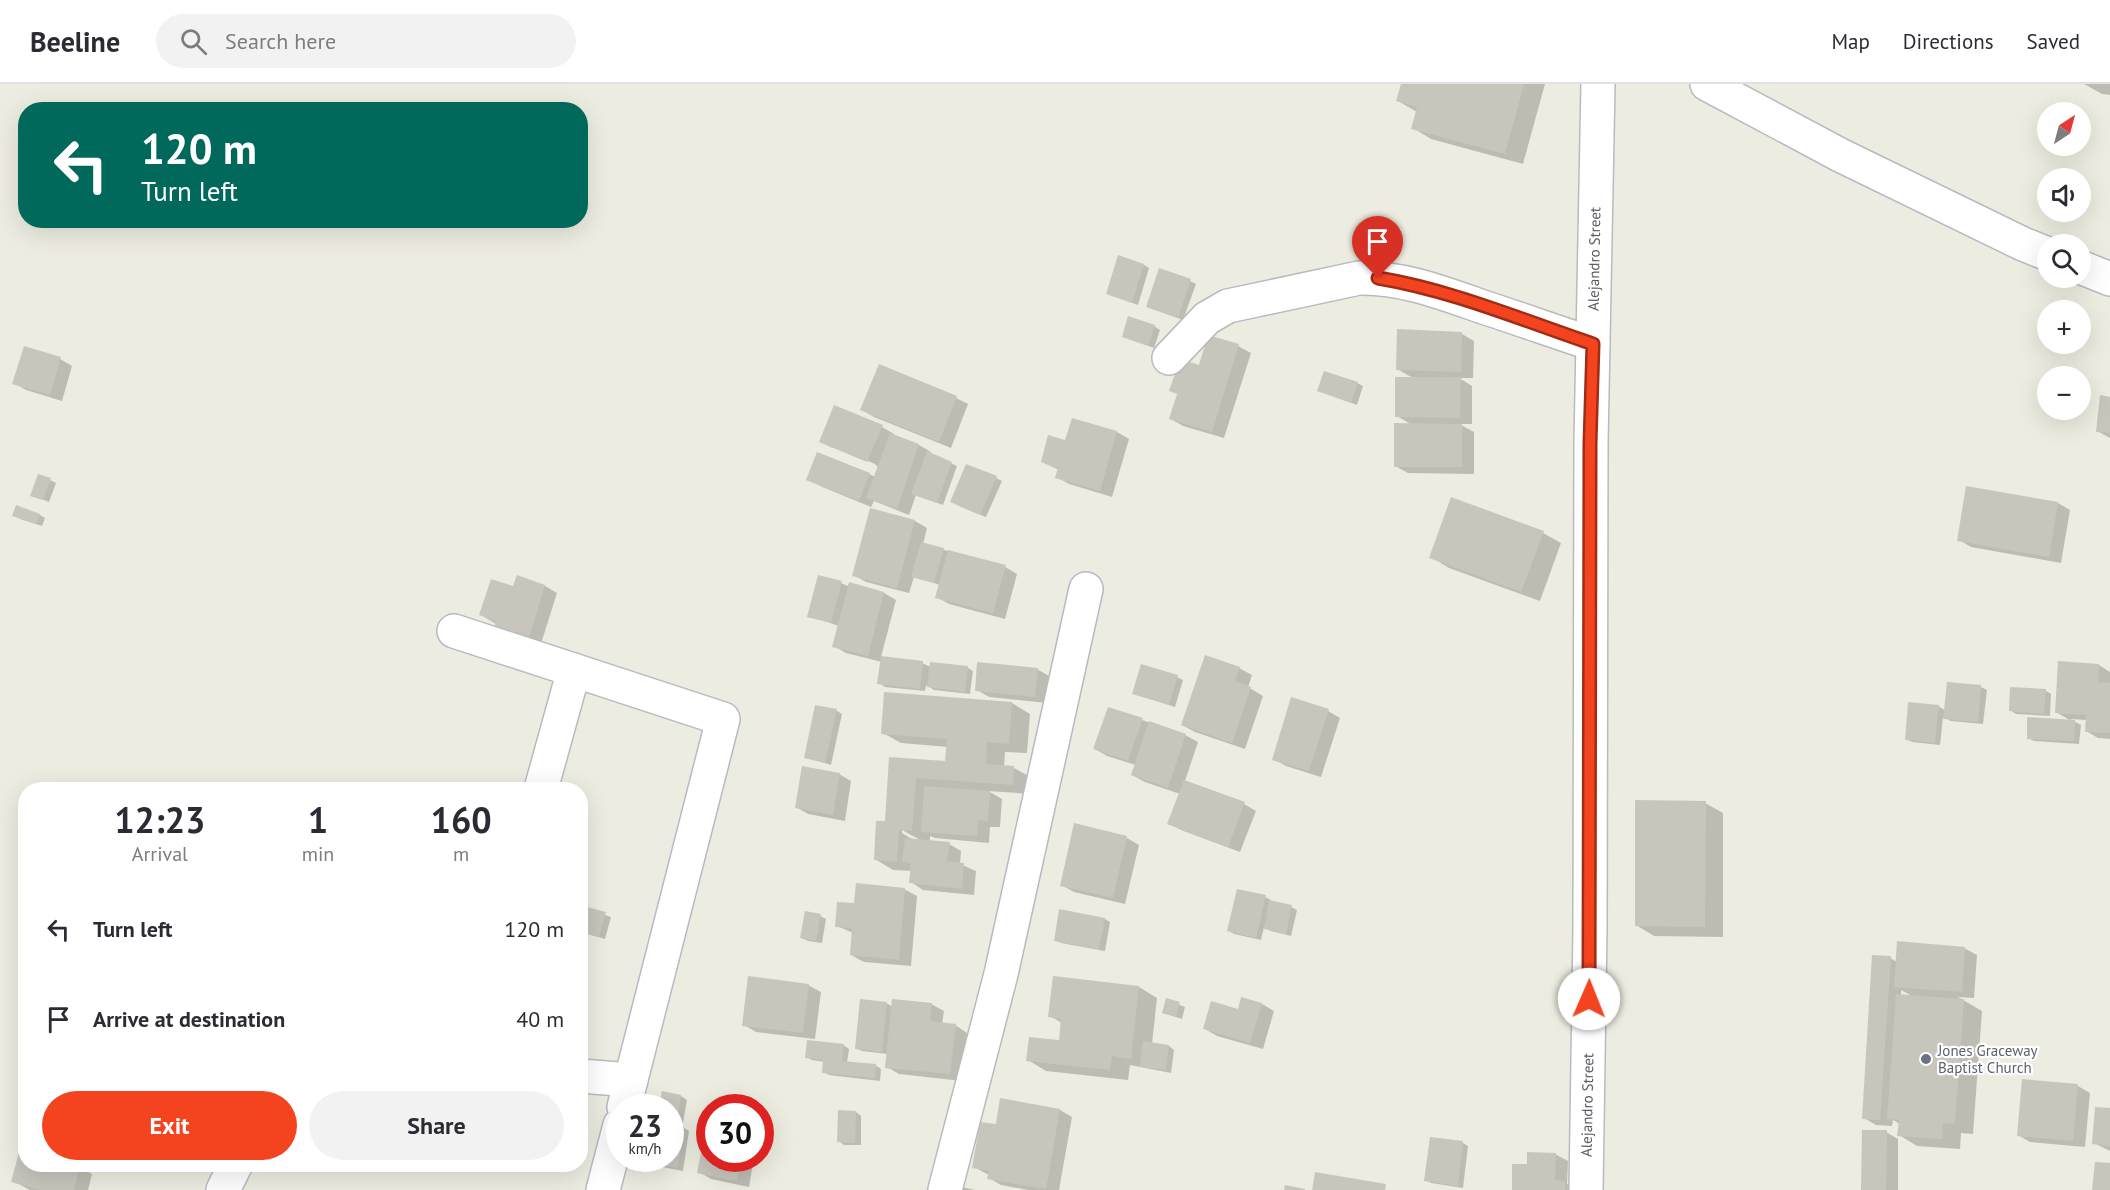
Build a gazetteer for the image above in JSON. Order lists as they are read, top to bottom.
{
  "streets": {
    "street": ["Alejandro Street"]
  },
  "places": ["Jones Graceway Baptist Church"],
  "north": "top right",
  "page": {
    "header": "Beeline",
    "search": "Search here",
    "nav": ["Map", "Directions", "Saved"],
    "map_buttons": ["+", "−"],
    "turn": ["120 m", "Turn left"],
    "eta": [
      "12:23",
      "Arrival",
      "1",
      "min",
      "160",
      "m"
    ],
    "list": [
      {
        "name": "Turn left",
        "value": "120 m"
      },
      {
        "name": "Arrive at destination",
        "value": "40 m"
      }
    ],
    "buttons": ["Exit", "Share"],
    "speed": "23 km/h",
    "limit": "30"
  }
}
